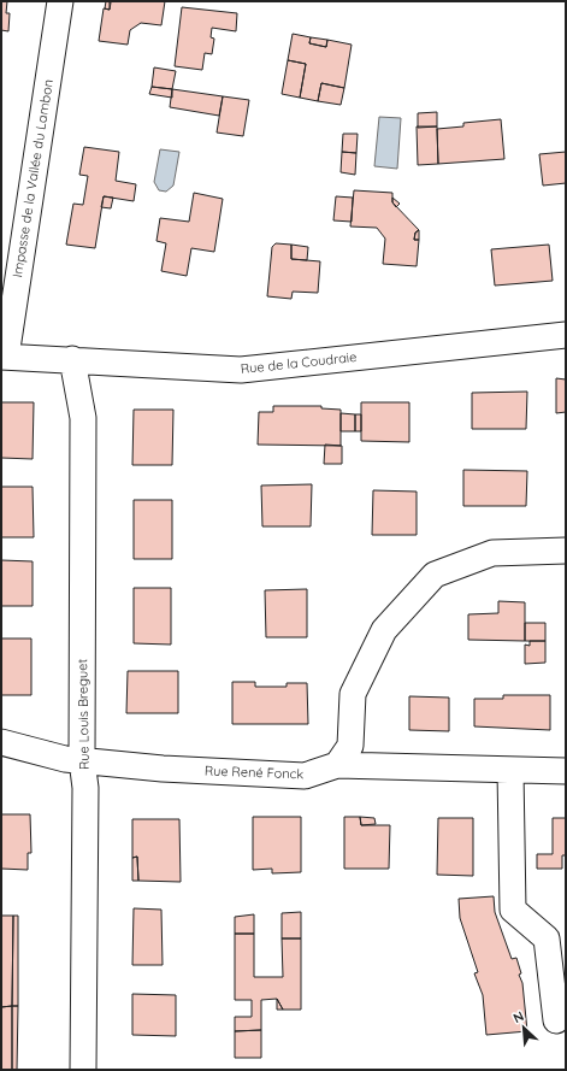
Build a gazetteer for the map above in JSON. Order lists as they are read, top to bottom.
{
  "streets": {
    "street": [
      "Impasse de la Vallée du Lambon",
      "Rue de la Coudraie",
      "Rue Louis Breguet",
      "Rue René Fonck"
    ]
  },
  "crossings": [
    ["Impasse de la Vallée du Lambon", "Rue de la Coudraie"],
    ["Rue de la Coudraie", "Rue Louis Breguet"],
    ["Rue Louis Breguet", "Rue René Fonck"]
  ],
  "north": "top left"
}
